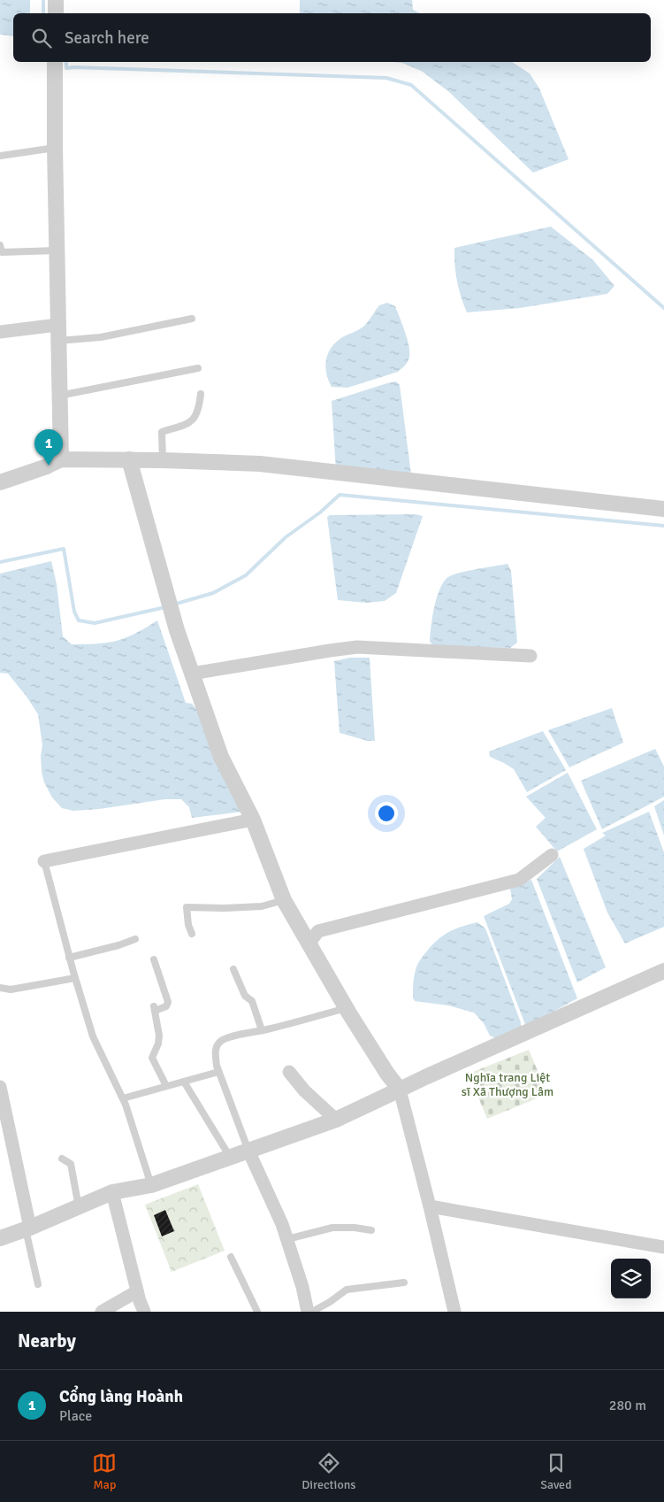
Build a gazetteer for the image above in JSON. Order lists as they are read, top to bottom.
{
  "parks": ["Nghĩa trang Liệt sĩ Xã Thượng Lâm"],
  "page": {
    "search": "Search here",
    "pins": "1",
    "heading": "Nearby",
    "list": [
      {
        "mark": "1",
        "name": "Cổng làng Hoành",
        "note": "Place",
        "value": "280 m"
      }
    ],
    "nav": ["Map", "Directions", "Saved"]
  }
}
